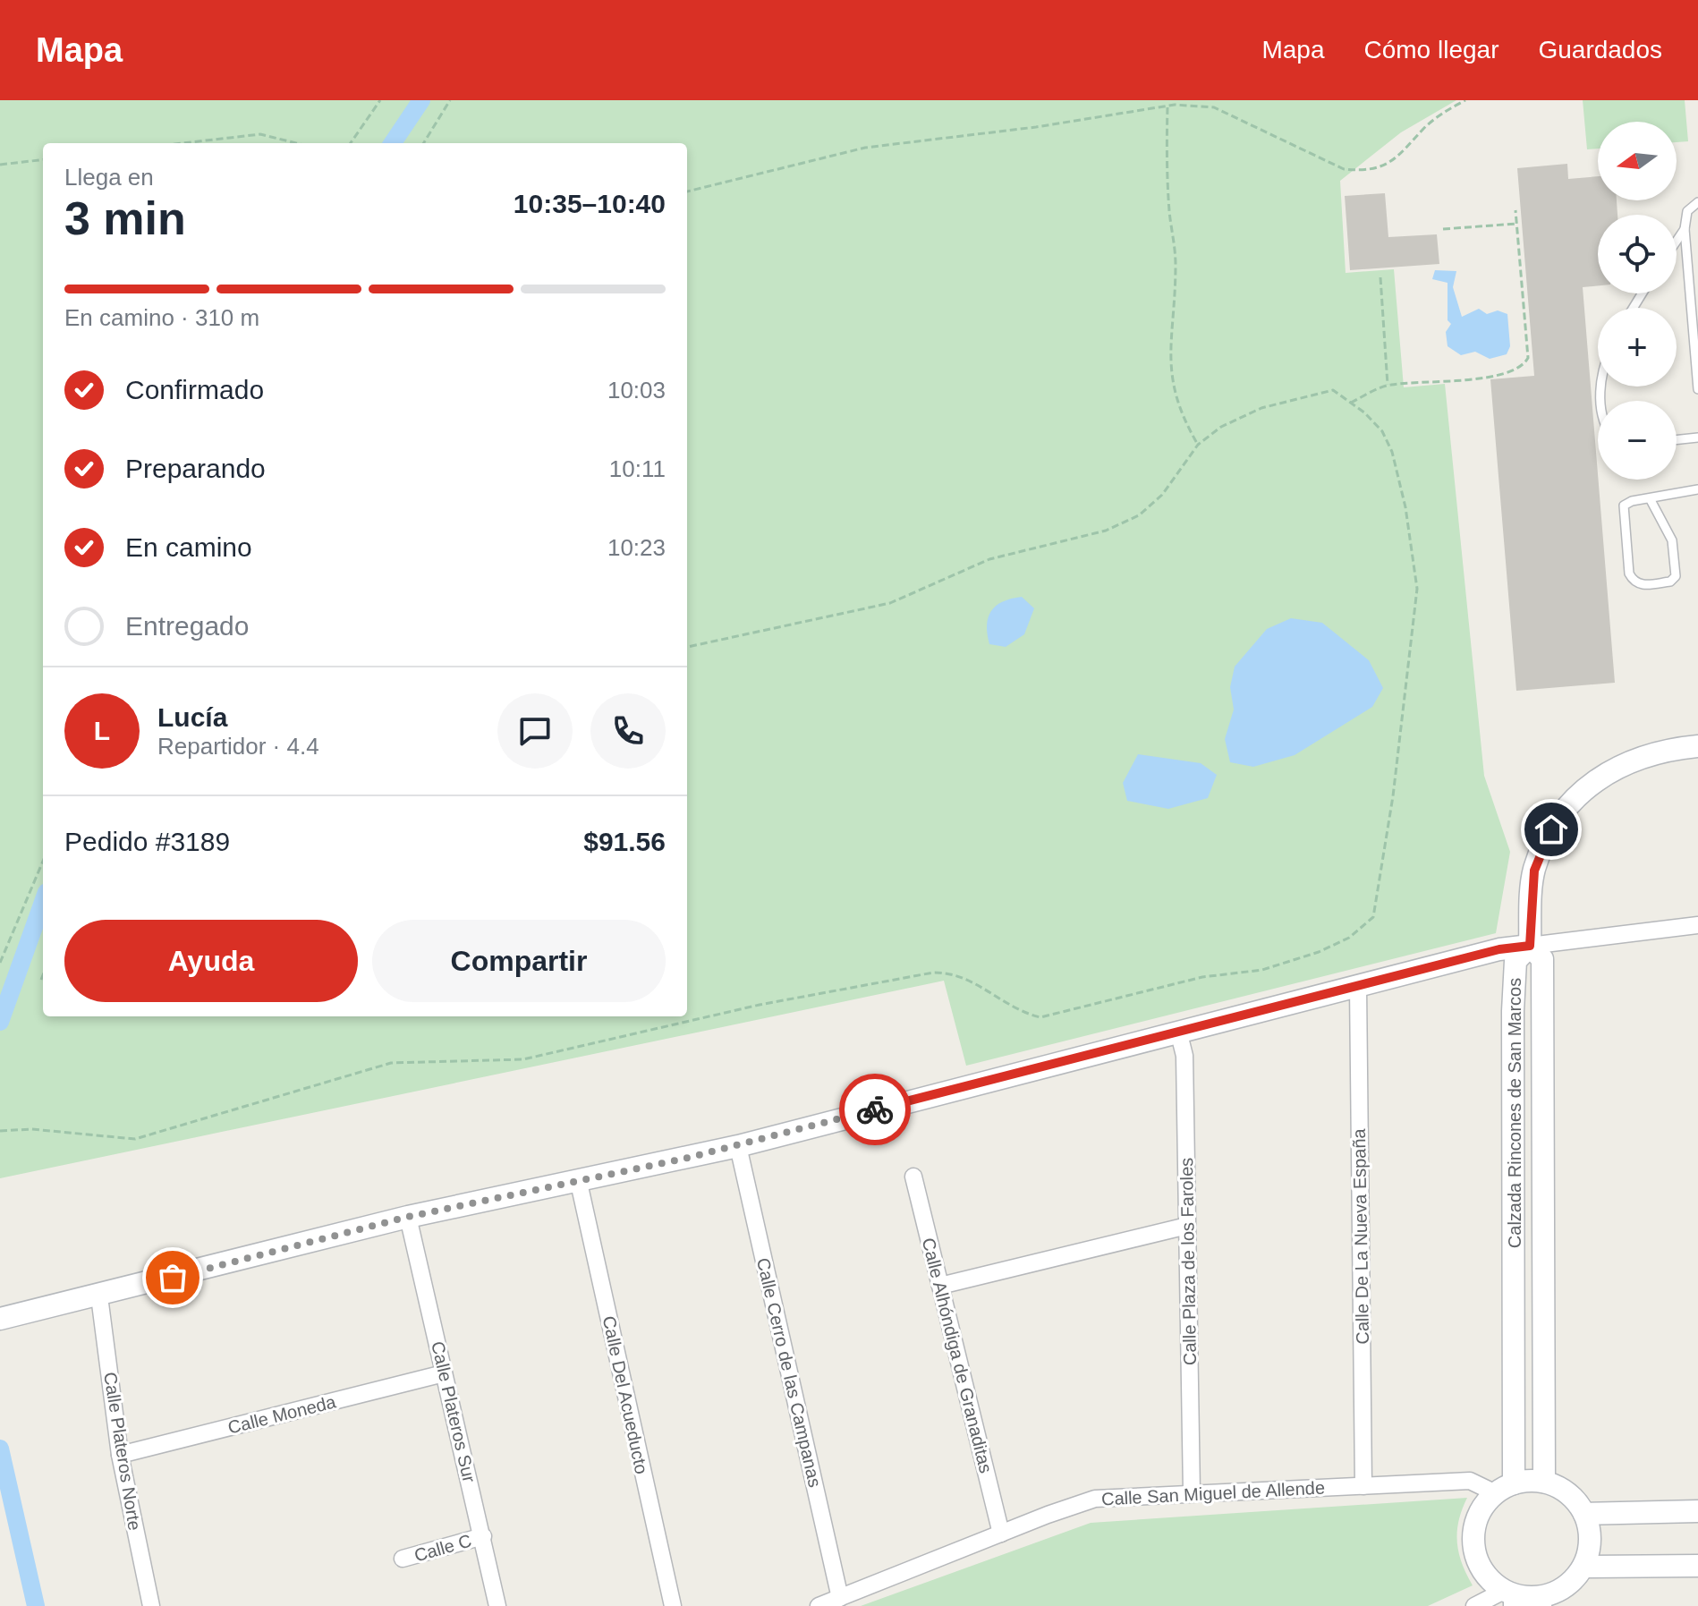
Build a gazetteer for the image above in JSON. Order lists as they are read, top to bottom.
{
  "streets": {
    "street": [
      "Calzada Rincones de San Marcos",
      "Calle De La Nueva España",
      "Calle Plaza de los Faroles",
      "Calle Alhóndiga de Granaditas",
      "Calle Cerro de las Campanas",
      "Calle Del Acueducto",
      "Calle Plateros Sur",
      "Calle Moneda",
      "Calle Plateros Norte",
      "Calle San Miguel de Allende",
      "Calle C"
    ]
  },
  "crossings": [
    ["Calzada Rincones de San Marcos", "Calle San Miguel de Allende"],
    ["Calle De La Nueva España", "Calle San Miguel de Allende"],
    ["Calle Plaza de los Faroles", "Calle San Miguel de Allende"],
    ["Calle Alhóndiga de Granaditas", "Calle San Miguel de Allende"],
    ["Calle Cerro de las Campanas", "Calle San Miguel de Allende"],
    ["Calle Plateros Sur", "Calle Moneda"],
    ["Calle Plateros Sur", "Calle C"],
    ["Calle Moneda", "Calle Plateros Norte"]
  ],
  "north": "left",
  "page": {
    "header": "Mapa",
    "nav": ["Mapa", "Cómo llegar", "Guardados"],
    "map_buttons": ["+", "−"],
    "heading": ["3 min", "Llega en", "10:35–10:40"],
    "panel": [
      "Lucía",
      "Repartidor · 4.4",
      "Pedido #3189",
      "$91.56"
    ],
    "bar": "En camino · 310 m",
    "list": [
      ["Confirmado", "10:03"],
      ["Preparando", "10:11"],
      ["En camino", "10:23"],
      "Entregado"
    ],
    "round": "L",
    "buttons": ["Ayuda", "Compartir"]
  }
}
